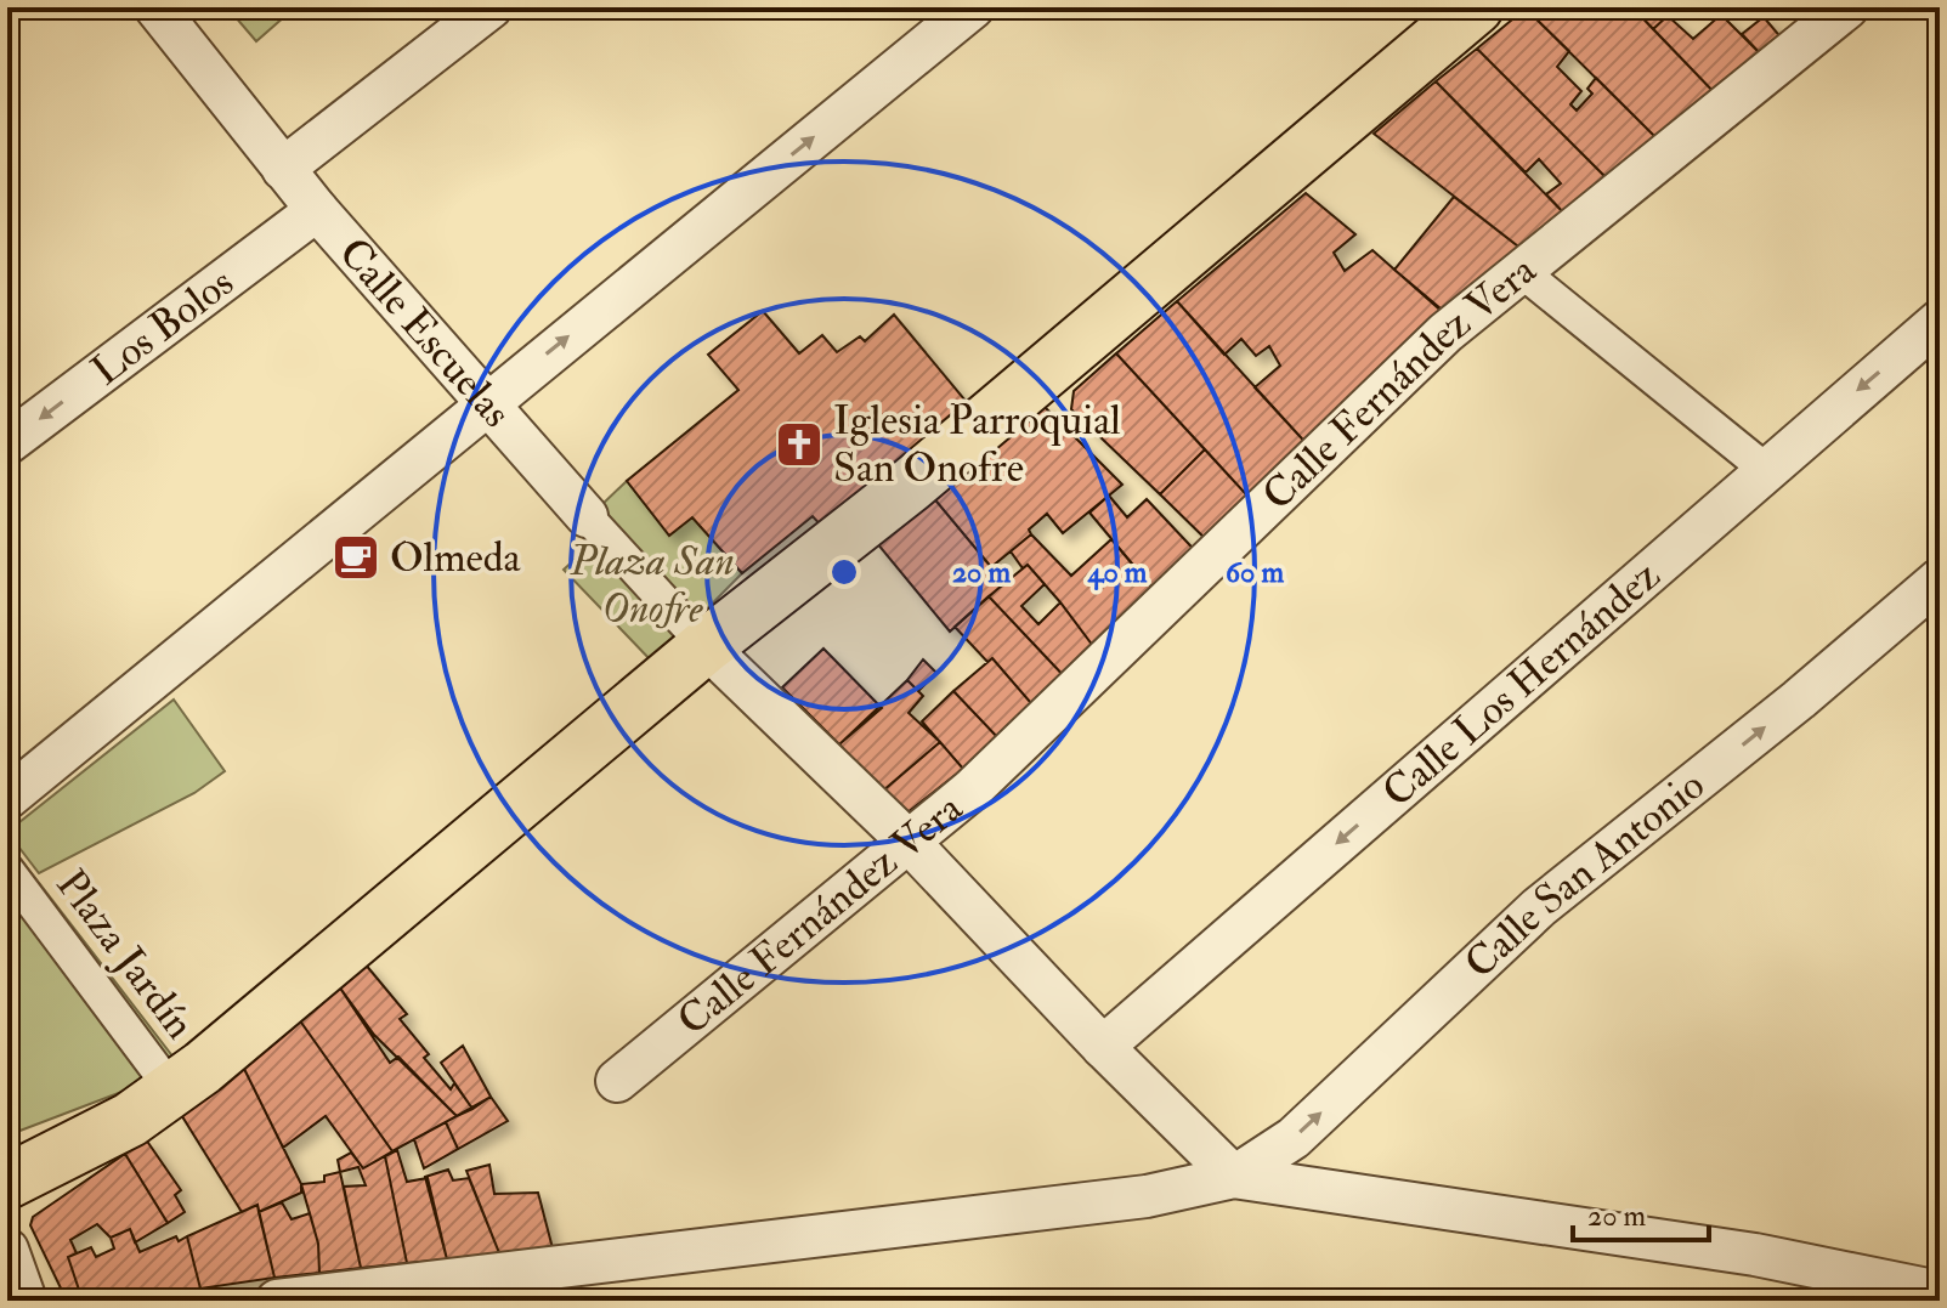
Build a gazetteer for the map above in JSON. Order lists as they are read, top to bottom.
{
  "streets": {
    "street": [
      "Los Bolos",
      "Calle Escuelas",
      "Calle Fernández Vera",
      "Calle Los Hernández",
      "Calle San Antonio",
      "Plaza Jardín"
    ]
  },
  "crossings": [
    ["Los Bolos", "Calle Escuelas"]
  ],
  "one_way": ["Calle Los Hernández", "Calle San Antonio"],
  "parks": ["Plaza San Onofre"],
  "places": {
    "church": ["Iglesia Parroquial San Onofre"],
    "cafe": ["Olmeda"]
  },
  "scale_bar": "20 m",
  "rings": ["20 m", "40 m", "60 m"]
}
